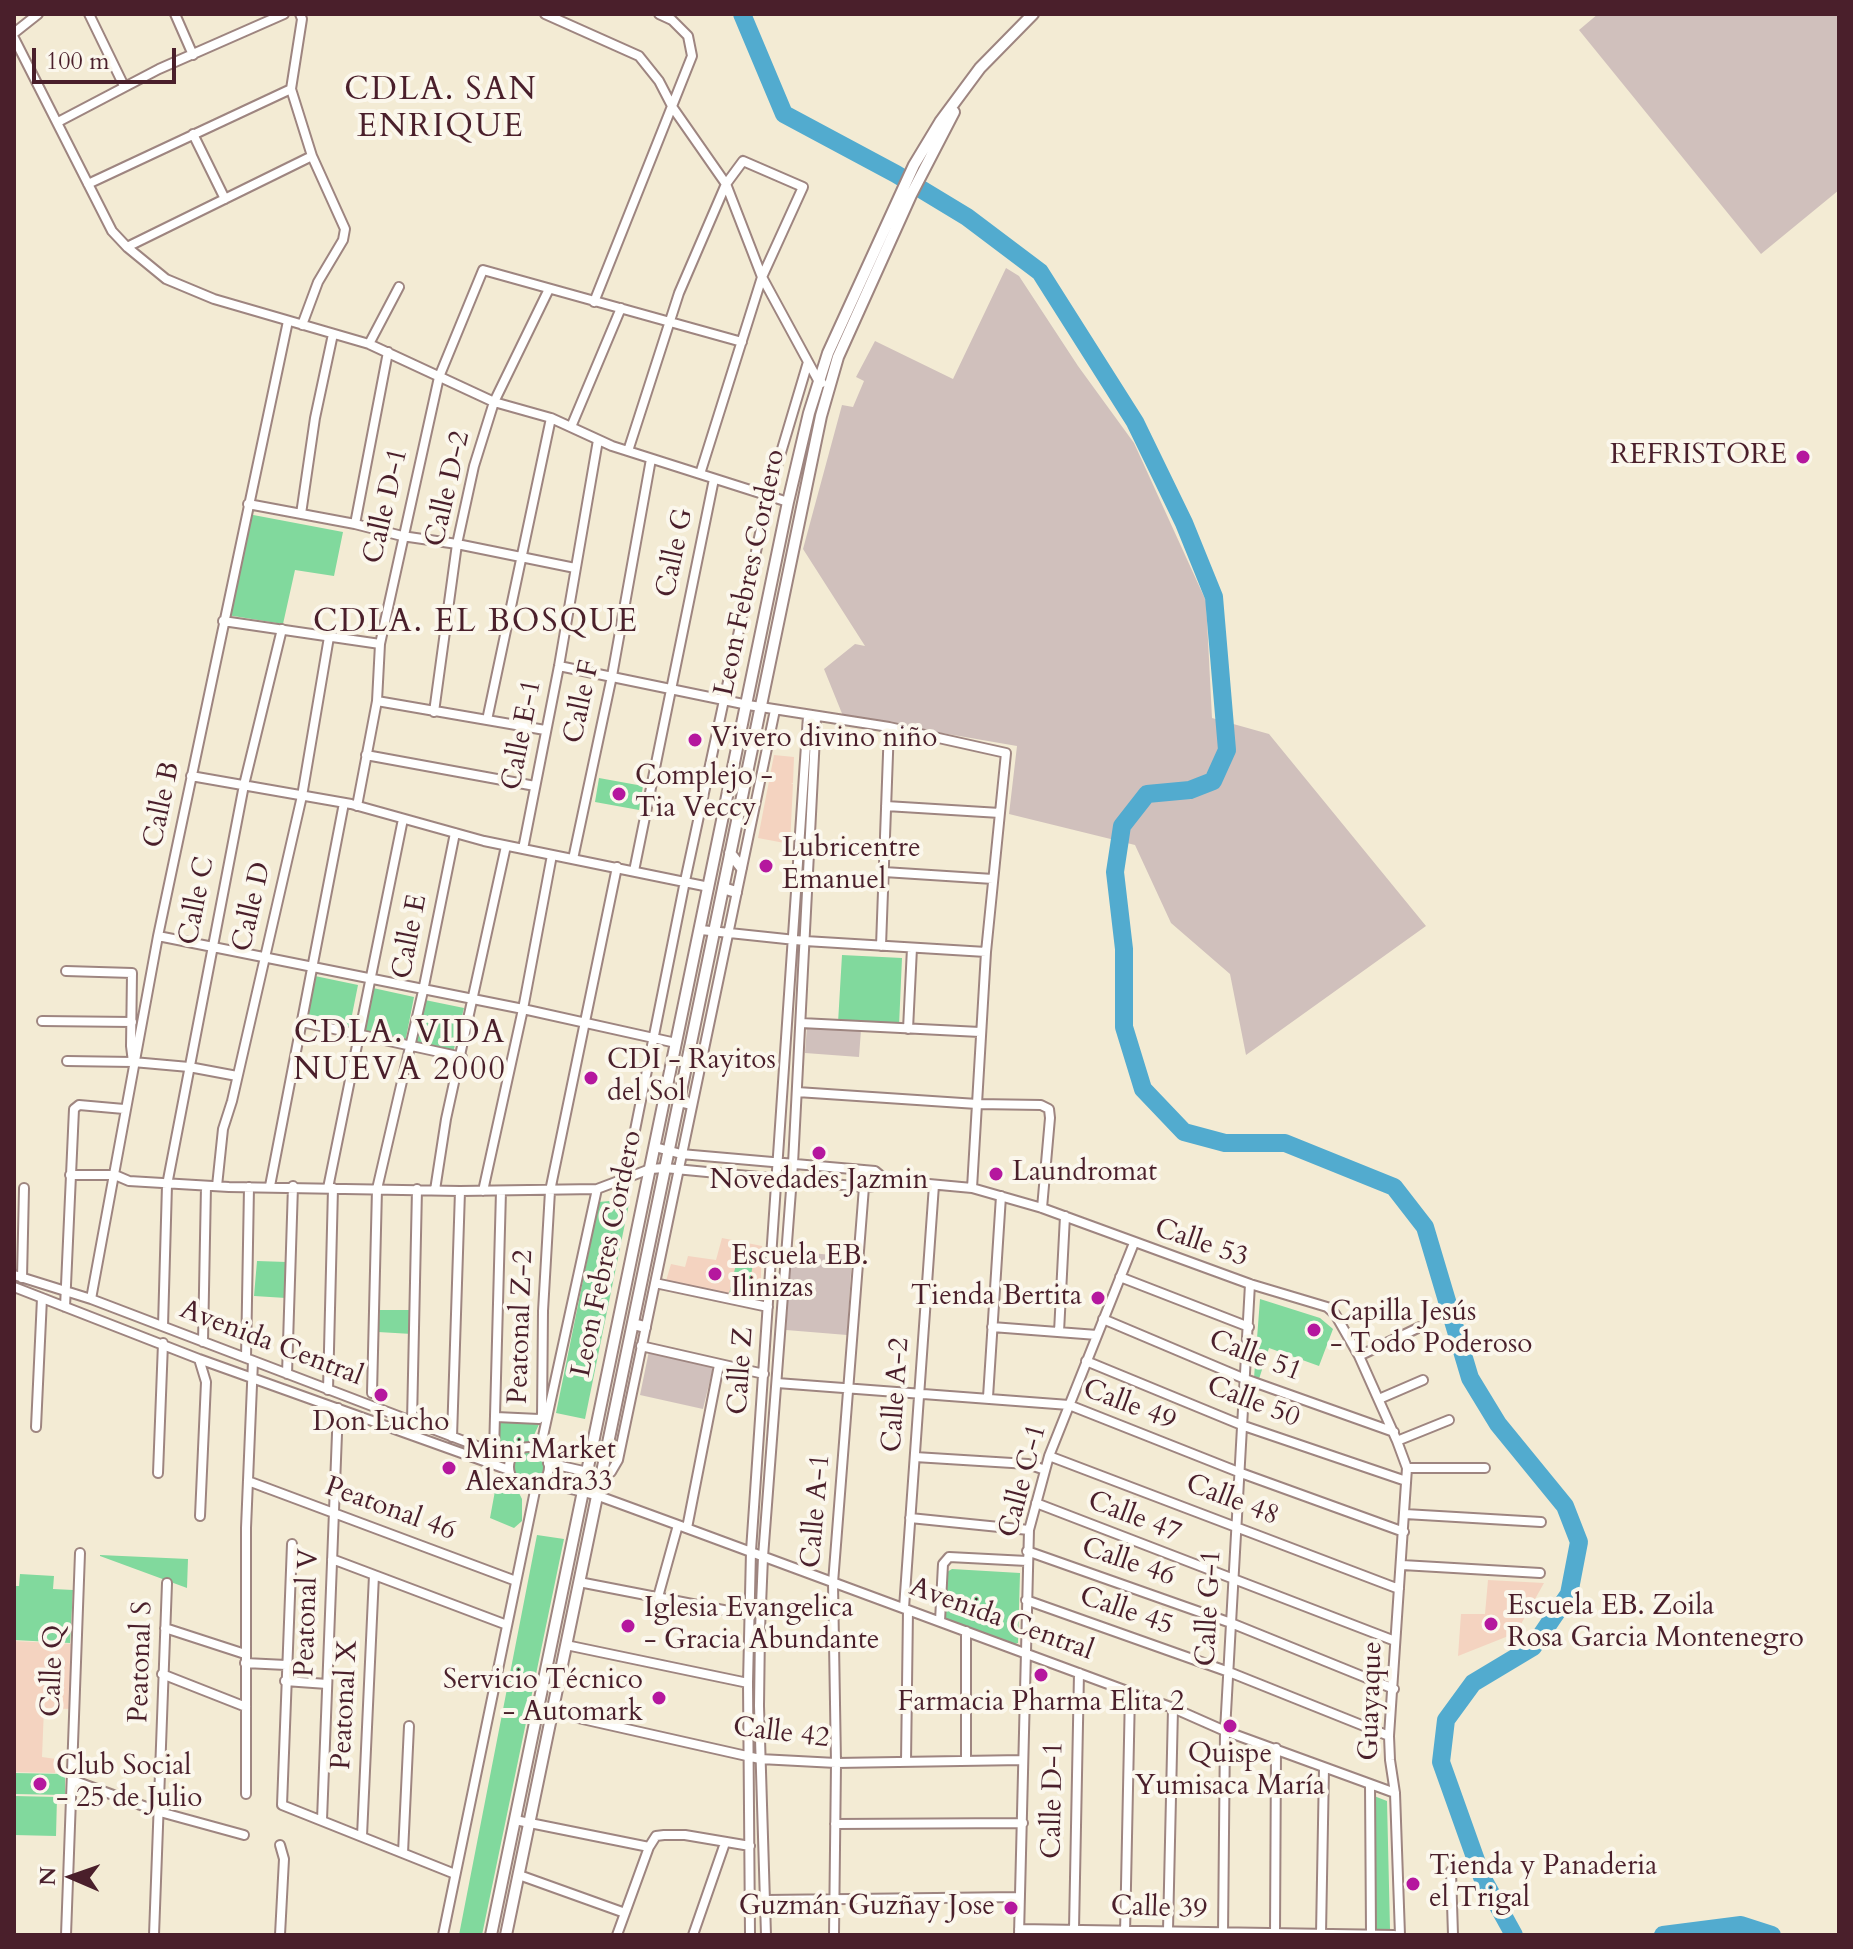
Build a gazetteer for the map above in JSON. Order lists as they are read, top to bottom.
{
  "streets": {
    "street": [
      "Calle D-2",
      "Calle D-1",
      "Calle G",
      "Leon Febres Cordero",
      "Calle F",
      "Calle E-1",
      "Calle B",
      "Calle C",
      "Calle D",
      "Calle E",
      "Calle 53",
      "Peatonal Z-2",
      "Avenida Central",
      "Calle 51",
      "Calle Z",
      "Calle A-2",
      "Calle 50",
      "Calle 49",
      "Calle C-1",
      "Calle 48",
      "Peatonal 46",
      "Calle A-1",
      "Calle 47",
      "Calle 46",
      "Calle G-1",
      "Calle 45",
      "Peatonal V",
      "Peatonal S",
      "Calle Q",
      "Guayaque",
      "Peatonal X",
      "Calle 42",
      "Calle 39"
    ]
  },
  "crossings": [
    ["Calle D-2", "Calle D-1"],
    ["Calle D-1", "Avenida Central"],
    ["Calle D-1", "Calle 39"],
    ["Leon Febres Cordero", "Calle 53"],
    ["Leon Febres Cordero", "Avenida Central"],
    ["Leon Febres Cordero", "Calle 42"],
    ["Calle B", "Calle 53"],
    ["Calle B", "Avenida Central"],
    ["Calle C", "Calle 53"],
    ["Calle C", "Avenida Central"],
    ["Calle D", "Calle 53"],
    ["Calle E", "Calle 53"],
    ["Calle 53", "Peatonal Z-2"],
    ["Calle 53", "Calle 51"],
    ["Calle 53", "Calle Z"],
    ["Calle 53", "Calle A-2"],
    ["Calle 53", "Calle C-1"],
    ["Calle 53", "Calle A-1"],
    ["Calle 53", "Calle G-1"],
    ["Calle 53", "Guayaque"],
    ["Peatonal Z-2", "Avenida Central"],
    ["Avenida Central", "Calle Z"],
    ["Avenida Central", "Calle A-2"],
    ["Avenida Central", "Calle C-1"],
    ["Avenida Central", "Calle A-1"],
    ["Avenida Central", "Calle G-1"],
    ["Avenida Central", "Peatonal V"],
    ["Avenida Central", "Guayaque"],
    ["Calle 51", "Calle C-1"],
    ["Calle 51", "Calle G-1"],
    ["Calle Z", "Calle 49"],
    ["Calle Z", "Calle 42"],
    ["Calle A-2", "Calle 49"],
    ["Calle A-2", "Calle 42"],
    ["Calle 50", "Calle C-1"],
    ["Calle 50", "Calle G-1"],
    ["Calle 50", "Guayaque"],
    ["Calle 49", "Calle C-1"],
    ["Calle 49", "Calle A-1"],
    ["Calle 49", "Calle G-1"],
    ["Calle 49", "Guayaque"],
    ["Calle C-1", "Calle 48"],
    ["Calle C-1", "Calle 47"],
    ["Calle C-1", "Calle 46"],
    ["Calle C-1", "Calle 45"],
    ["Calle C-1", "Calle 42"],
    ["Calle C-1", "Calle 39"],
    ["Calle 48", "Calle G-1"],
    ["Calle 48", "Guayaque"],
    ["Peatonal 46", "Peatonal V"],
    ["Calle A-1", "Calle 42"],
    ["Calle 47", "Calle G-1"],
    ["Calle 47", "Guayaque"],
    ["Calle 46", "Calle G-1"],
    ["Calle 46", "Guayaque"],
    ["Calle G-1", "Calle 45"],
    ["Calle G-1", "Calle 39"],
    ["Calle 45", "Guayaque"],
    ["Guayaque", "Calle 39"]
  ],
  "districts": ["CDLA. SAN ENRIQUE", "CDLA. EL BOSQUE", "CDLA. VIDA NUEVA 2000"],
  "places": [
    "REFRISTORE",
    "Vivero divino niño",
    "Complejo - Tia Veccy",
    "Lubricentre Emanuel",
    "CDI - Rayitos del Sol",
    "Novedades Jazmin",
    "Laundromat",
    "Escuela EB. Ilinizas",
    "Tienda Bertita",
    "Capilla Jesús - Todo Poderoso",
    "Don Lucho",
    "Mini Market Alexandra33",
    "Escuela EB. Zoila Rosa Garcia Montenegro",
    "Iglesia Evangelica - Gracia Abundante",
    "Farmacia Pharma Elita 2",
    "Servicio Técnico - Automark",
    "Quispe Yumisaca María",
    "Club Social - 25 de Julio",
    "Tienda y Panaderia el Trigal",
    "Guzmán Guzñay Jose"
  ],
  "scale_bar": "100 m",
  "north": "left"
}
